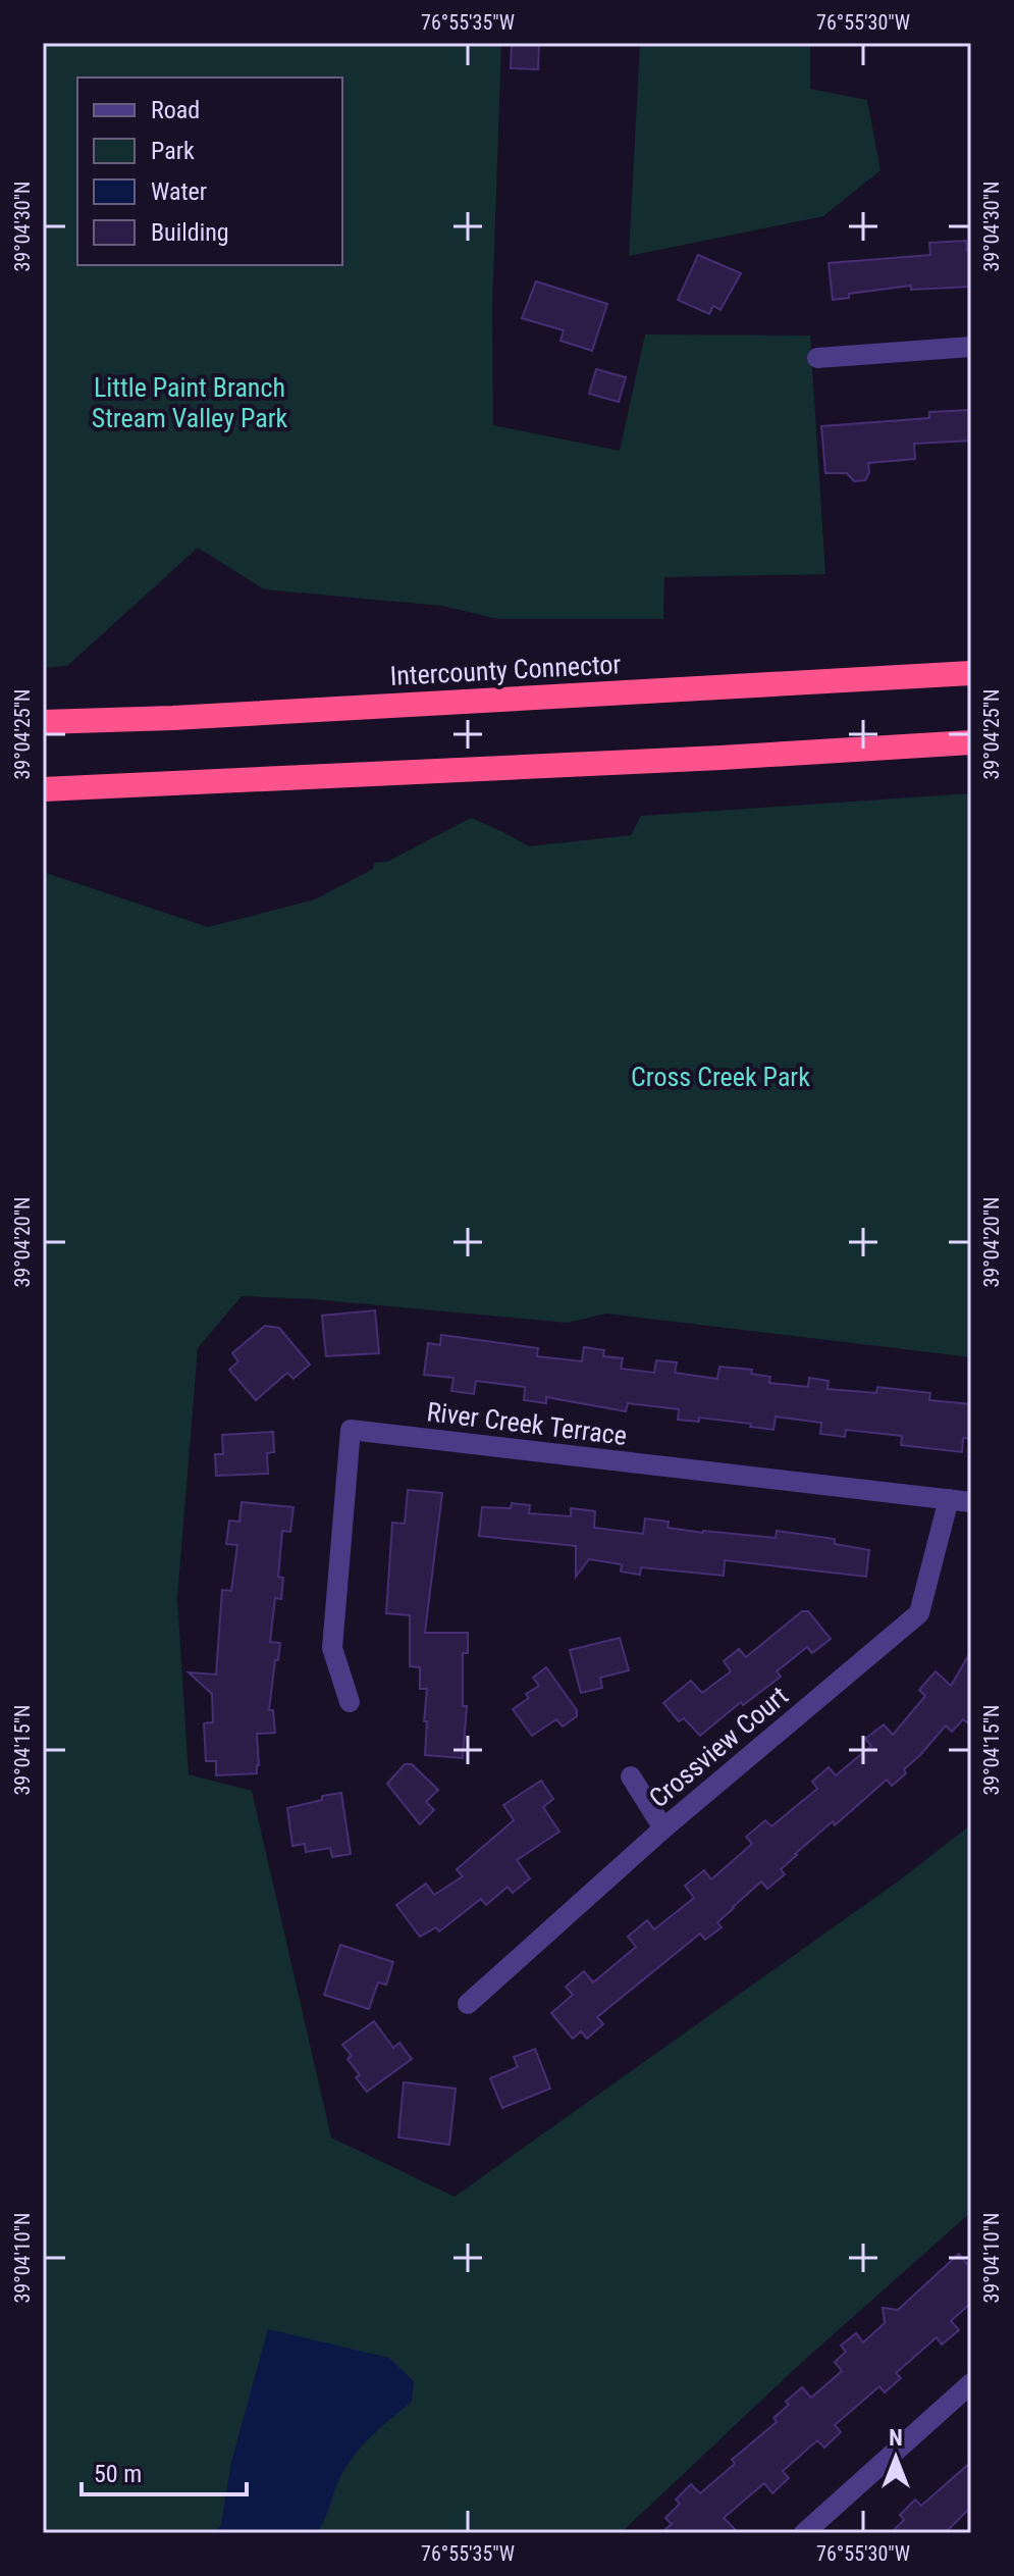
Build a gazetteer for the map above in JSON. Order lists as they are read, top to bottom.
{
  "streets": {
    "highway": ["Intercounty Connector"],
    "street": ["River Creek Terrace", "Crossview Court"]
  },
  "crossings": [
    ["River Creek Terrace", "Crossview Court"]
  ],
  "parks": ["Little Paint Branch Stream Valley Park", "Cross Creek Park"],
  "legend": [
    "Road",
    "Park",
    "Water",
    "Building"
  ],
  "scale_bar": "50 m",
  "north": "top",
  "coordinates": [
    "76°55'35\"W",
    "76°55'30\"W",
    "39°04'30\"N",
    "39°04'25\"N",
    "39°04'20\"N",
    "39°04'15\"N",
    "39°04'10\"N"
  ]
}
